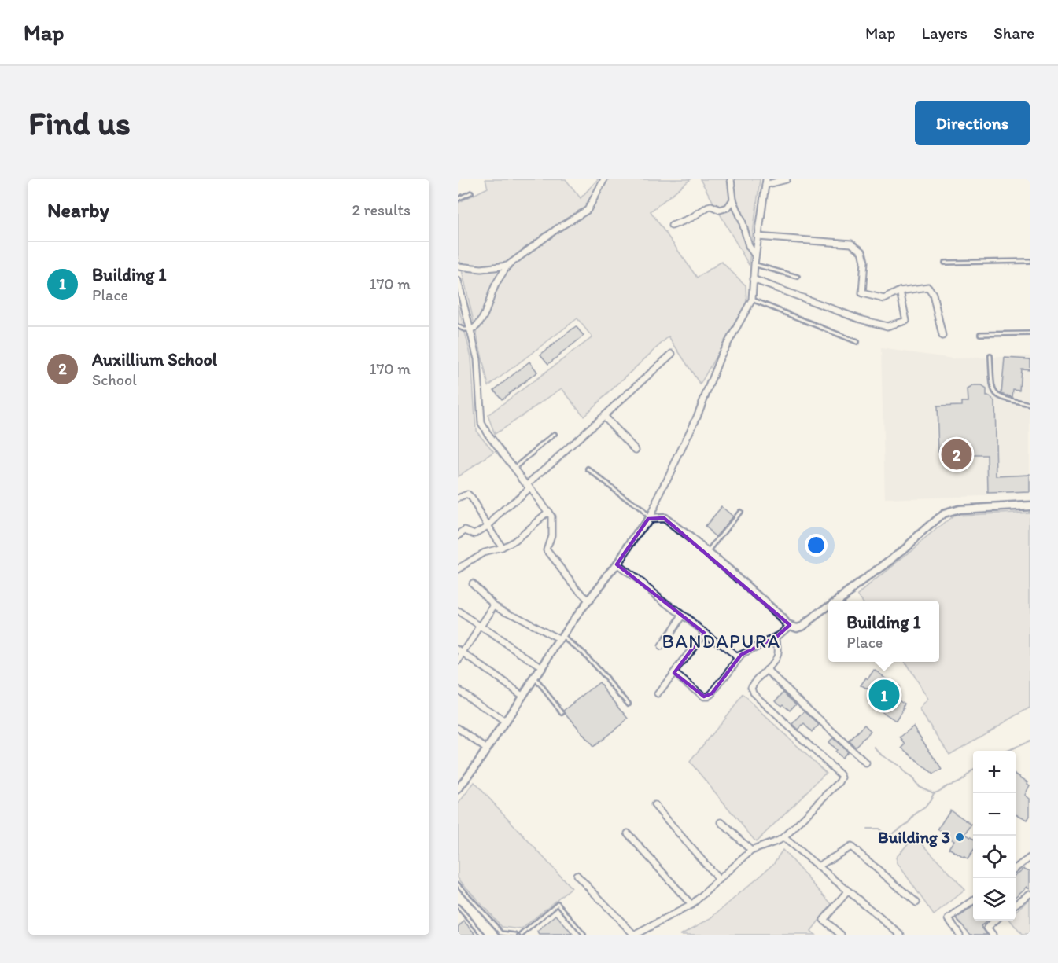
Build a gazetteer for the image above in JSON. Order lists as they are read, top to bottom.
{
  "districts": ["BANDAPURA"],
  "places": ["Building 3"],
  "page": {
    "header": "Map",
    "nav": ["Map", "Layers", "Share"],
    "buttons": "Directions",
    "title": "Find us",
    "heading": ["Nearby", "2 results"],
    "list": [
      {
        "mark": "1",
        "name": "Building 1",
        "note": "Place",
        "value": "170 m"
      },
      {
        "mark": "2",
        "name": "Auxillium School",
        "note": "School",
        "value": "170 m"
      }
    ],
    "pins": ["2", "1"],
    "popup": ["Building 1", "Place"],
    "map_buttons": ["+", "−"]
  }
}
